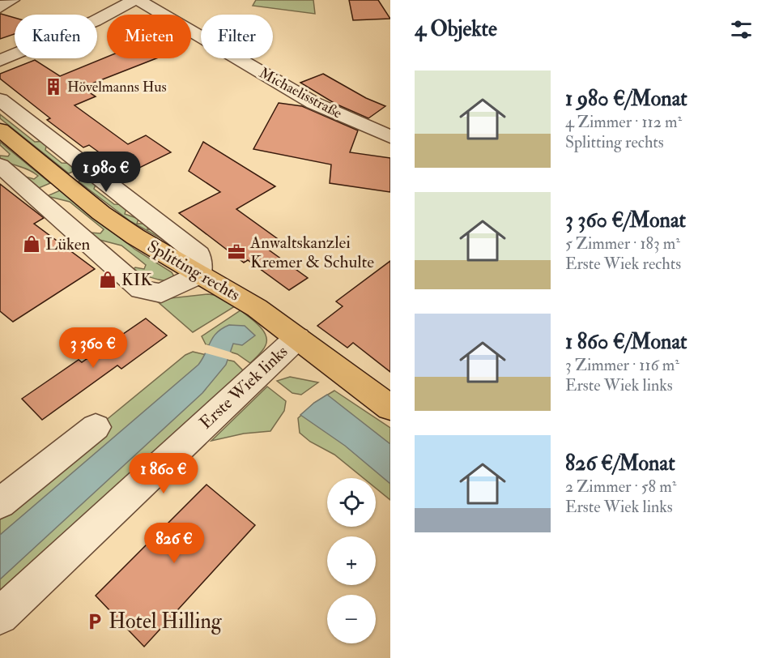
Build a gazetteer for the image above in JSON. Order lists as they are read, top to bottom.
{
  "streets": {
    "main road": ["Splitting rechts"],
    "street": ["Michaelisstraße", "Erste Wiek links"]
  },
  "crossings": [
    ["Splitting rechts", "Erste Wiek links"]
  ],
  "places": {
    "building": ["Hövelmanns Hus"],
    "shop": ["Lüken", "KIK"],
    "office": ["Anwaltskanzlei Kremer & Schulte"],
    "parking": ["Hotel Hilling"]
  },
  "page": {
    "heading": "4 Objekte",
    "chip": ["Kaufen", "Mieten", "Filter"],
    "list": [
      {
        "name": "1 980 €/Monat",
        "note": "4 Zimmer · 112 m² · Splitting rechts"
      },
      {
        "name": "3 360 €/Monat",
        "note": "5 Zimmer · 183 m² · Erste Wiek rechts"
      },
      {
        "name": "1 860 €/Monat",
        "note": "3 Zimmer · 116 m² · Erste Wiek links"
      },
      {
        "name": "826 €/Monat",
        "note": "2 Zimmer · 58 m² · Erste Wiek links"
      }
    ],
    "price": [
      "1 980 €",
      "3 360 €",
      "1 860 €",
      "826 €"
    ],
    "map_buttons": ["+", "−"]
  }
}
